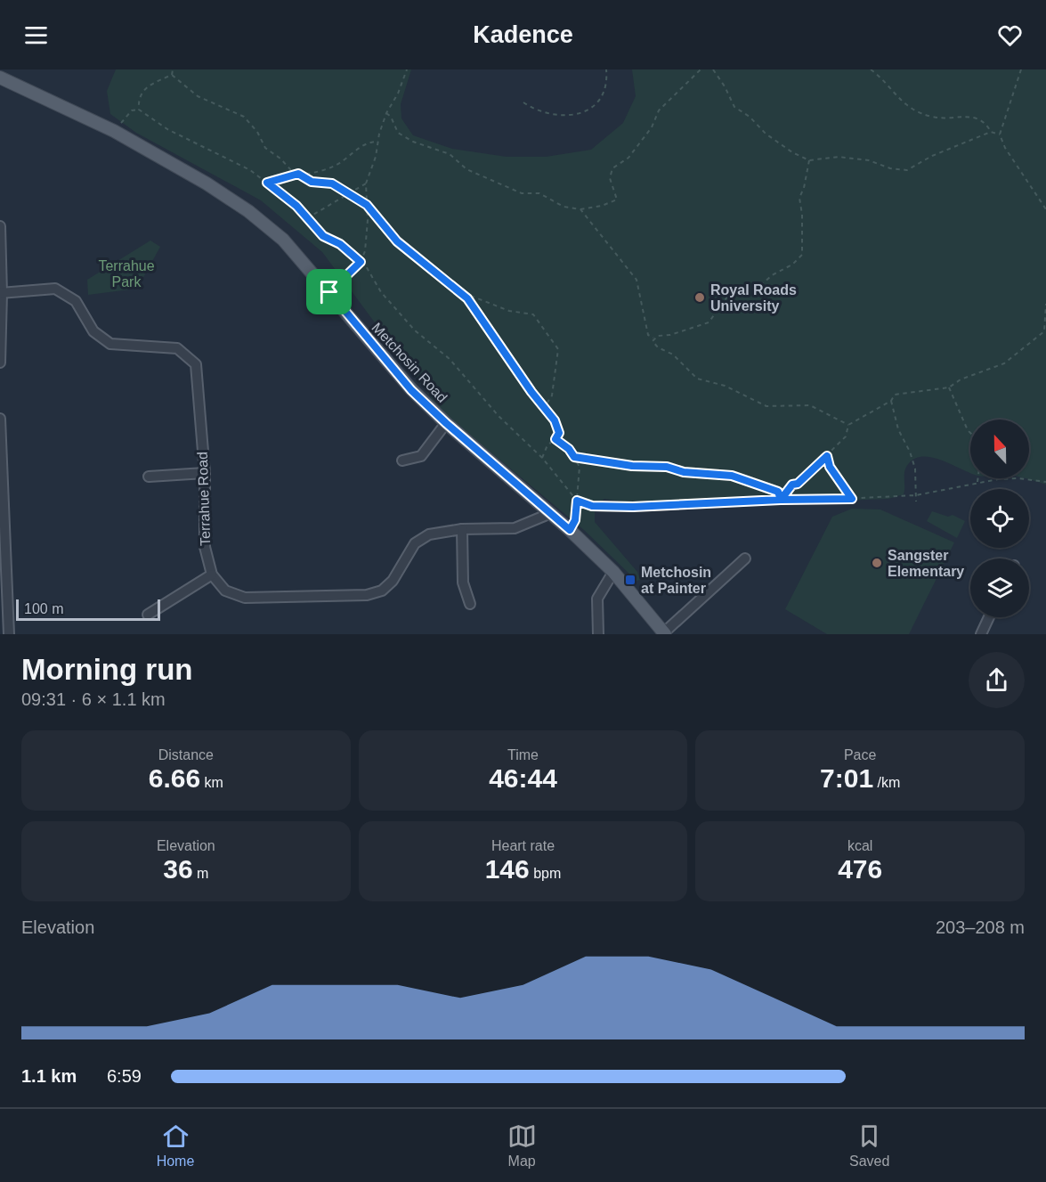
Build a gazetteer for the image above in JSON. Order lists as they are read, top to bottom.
{
  "streets": {
    "main road": ["Metchosin Road"],
    "street": ["Terrahue Road"]
  },
  "parks": ["Terrahue Park"],
  "places": {
    "other": ["Royal Roads University", "Sangster Elementary"],
    "transit": ["Metchosin at Painter"]
  },
  "scale_bar": "100 m",
  "north": "top",
  "page": {
    "header": "Kadence",
    "scale": "100 m",
    "heading": ["Morning run", "09:31 · 6 × 1.1 km"],
    "stats": [
      ["Distance", "6.66 km"],
      ["Time", "46:44"],
      ["Pace", "7:01 /km"],
      ["Elevation", "36 m"],
      ["Heart rate", "146 bpm"],
      ["kcal", "476"]
    ],
    "chart": ["Elevation", "203–208 m"],
    "list": [
      {
        "name": "1.1 km",
        "note": "6:59"
      }
    ],
    "tabs": ["Home", "Map", "Saved"]
  }
}
